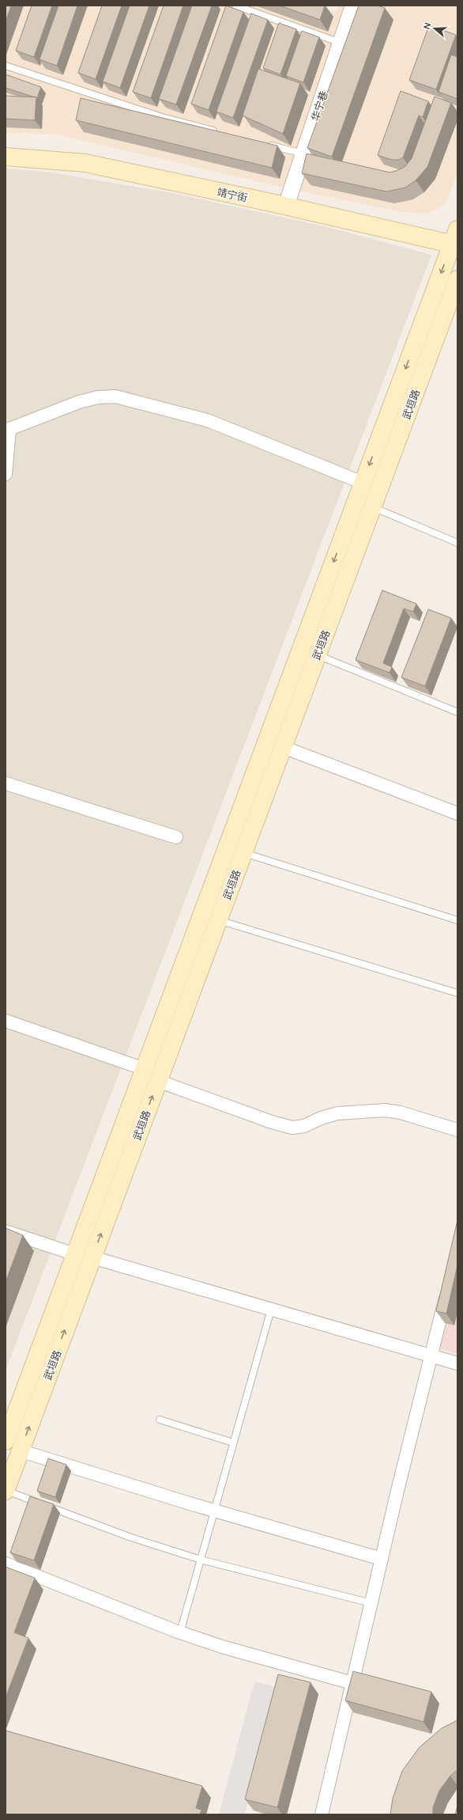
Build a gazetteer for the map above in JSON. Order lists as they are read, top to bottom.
{
  "streets": {
    "main road": ["靖宁街", "武垣路"],
    "street": ["华宁巷"]
  },
  "crossings": [
    ["华宁巷", "靖宁街"],
    ["靖宁街", "武垣路"]
  ],
  "north": "left"
}
